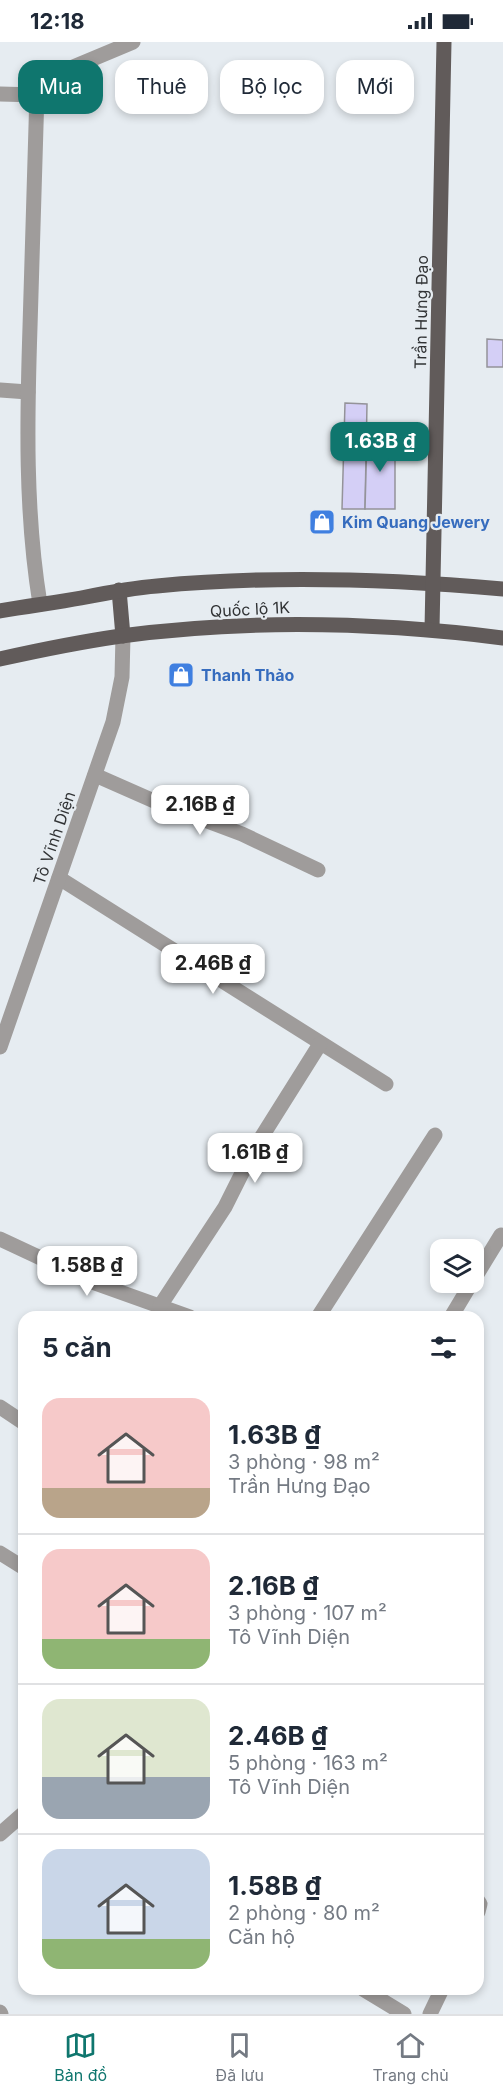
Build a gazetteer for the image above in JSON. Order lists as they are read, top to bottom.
{
  "streets": {
    "main road": ["Trần Hưng Đạo", "Quốc lộ 1K"],
    "street": ["Tô Vĩnh Diện"]
  },
  "crossings": [
    ["Trần Hưng Đạo", "Quốc lộ 1K"],
    ["Quốc lộ 1K", "Tô Vĩnh Diện"]
  ],
  "places": {
    "shop": ["Kim Quang Jewery", "Thanh Thảo"]
  },
  "page": {
    "status": "12:18",
    "chip": [
      "Mua",
      "Thuê",
      "Bộ lọc",
      "Mới"
    ],
    "price": [
      "1.63B ₫",
      "2.16B ₫",
      "2.46B ₫",
      "1.61B ₫",
      "1.58B ₫"
    ],
    "heading": "5 căn",
    "list": [
      {
        "name": "1.63B ₫",
        "note": "3 phòng · 98 m² · Trần Hưng Đạo"
      },
      {
        "name": "2.16B ₫",
        "note": "3 phòng · 107 m² · Tô Vĩnh Diện"
      },
      {
        "name": "2.46B ₫",
        "note": "5 phòng · 163 m² · Tô Vĩnh Diện"
      },
      {
        "name": "1.58B ₫",
        "note": "2 phòng · 80 m² · Căn hộ"
      }
    ],
    "tabs": ["Bản đồ", "Đã lưu", "Trang chủ"]
  }
}
